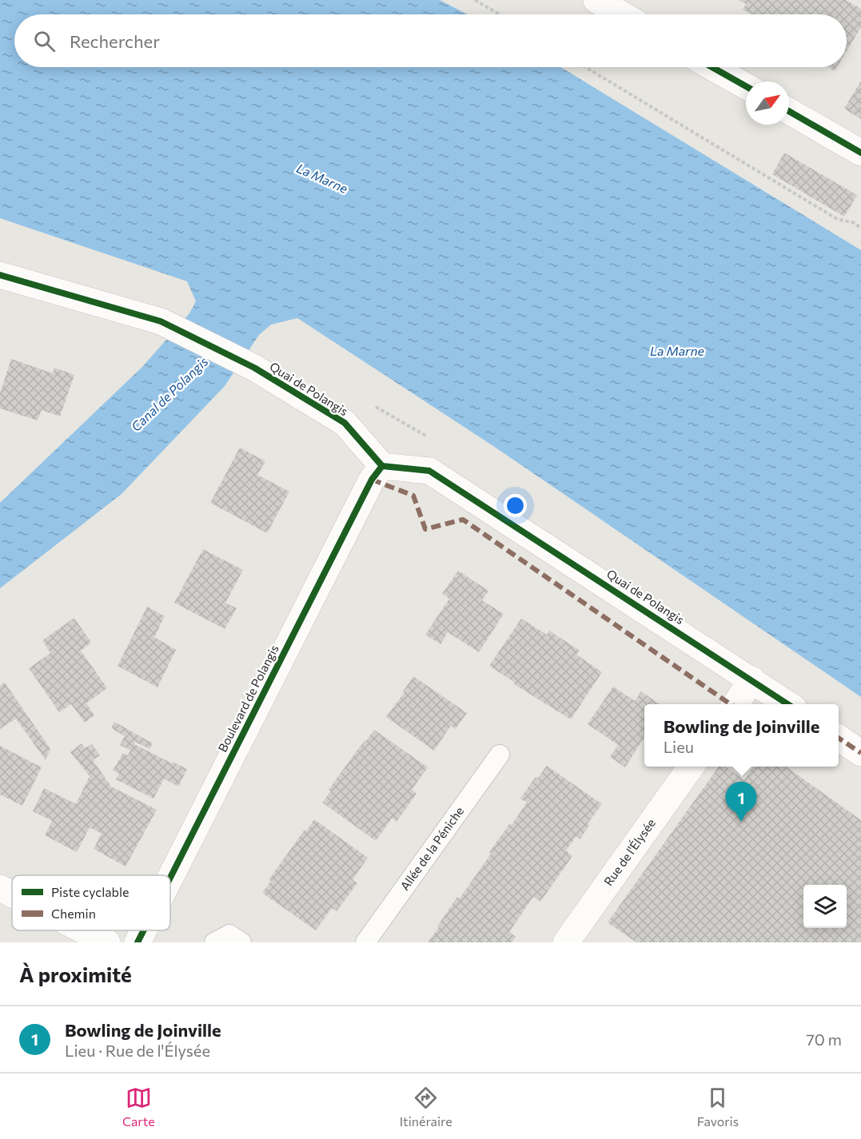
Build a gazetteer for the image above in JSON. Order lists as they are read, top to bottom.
{
  "streets": {
    "street": ["Quai de Polangis", "Boulevard de Polangis", "Rue de l'Élysée"],
    "lane": ["Allée de la Péniche"]
  },
  "crossings": [
    ["Quai de Polangis", "Boulevard de Polangis"]
  ],
  "water": ["La Marne", "Canal de Polangis"],
  "legend": ["Piste cyclable", "Chemin"],
  "north": "top right",
  "page": {
    "search": "Rechercher",
    "popup": ["Bowling de Joinville", "Lieu"],
    "pins": "1",
    "heading": "À proximité",
    "list": [
      {
        "mark": "1",
        "name": "Bowling de Joinville",
        "note": "Lieu · Rue de l'Élysée",
        "value": "70 m"
      }
    ],
    "nav": ["Carte", "Itinéraire", "Favoris"]
  }
}
